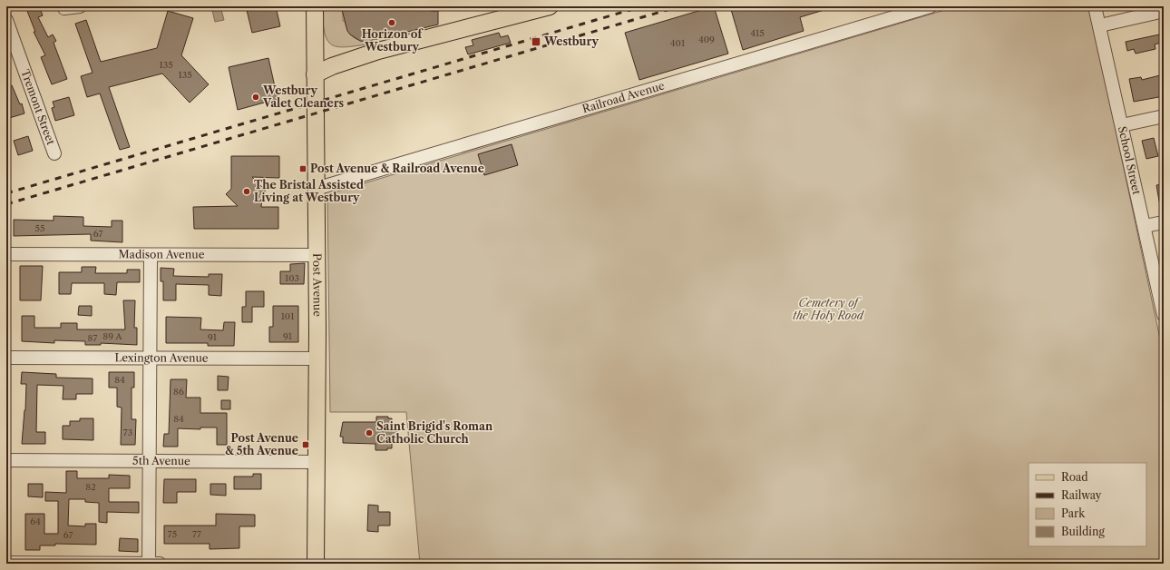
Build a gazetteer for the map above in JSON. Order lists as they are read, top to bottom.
{
  "streets": {
    "main road": ["Post Avenue"],
    "street": [
      "Railroad Avenue",
      "Tremont Street",
      "School Street",
      "Madison Avenue",
      "Lexington Avenue",
      "5th Avenue"
    ]
  },
  "crossings": [
    ["Railroad Avenue", "Post Avenue"],
    ["Madison Avenue", "Post Avenue"],
    ["Post Avenue", "Lexington Avenue"],
    ["Post Avenue", "5th Avenue"]
  ],
  "parks": ["Cemetery of the Holy Rood"],
  "places": {
    "other": [
      "Horizon of Westbury",
      "Westbury Valet Cleaners",
      "The Bristal Assisted Living at Westbury",
      "Saint Brigid's Roman Catholic Church"
    ],
    "transit": ["Westbury", "Post Avenue & Railroad Avenue", "Post Avenue & 5th Avenue"]
  },
  "house_numbers": [
    "415",
    "409",
    "401",
    "135",
    "135",
    "55",
    "67",
    "103",
    "101",
    "89 A",
    "91",
    "91",
    "87",
    "84",
    "86",
    "84",
    "73",
    "82",
    "64",
    "75",
    "77",
    "67"
  ],
  "legend": [
    "Road",
    "Railway",
    "Park",
    "Building"
  ]
}
